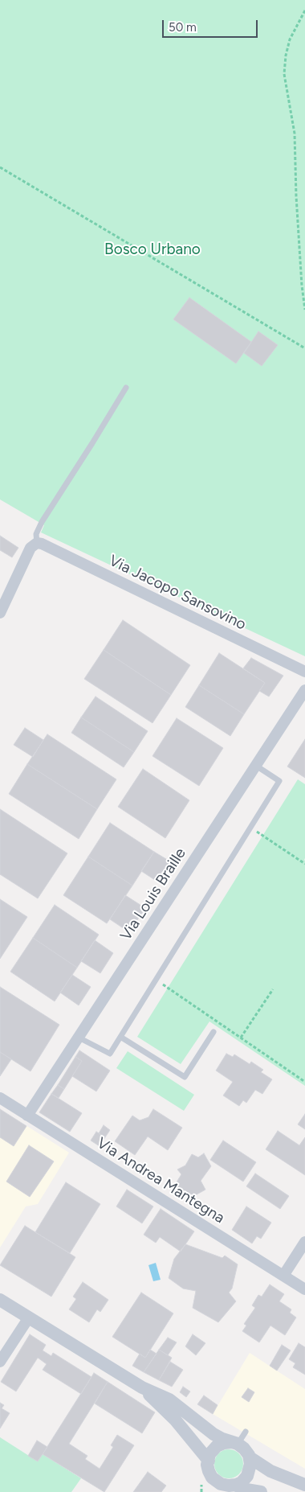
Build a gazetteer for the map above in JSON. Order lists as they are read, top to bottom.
{
  "streets": {
    "street": ["Via Jacopo Sansovino", "Via Louis Braille", "Via Andrea Mantegna"]
  },
  "crossings": [
    ["Via Louis Braille", "Via Andrea Mantegna"]
  ],
  "parks": ["Bosco Urbano"],
  "scale_bar": "50 m"
}
